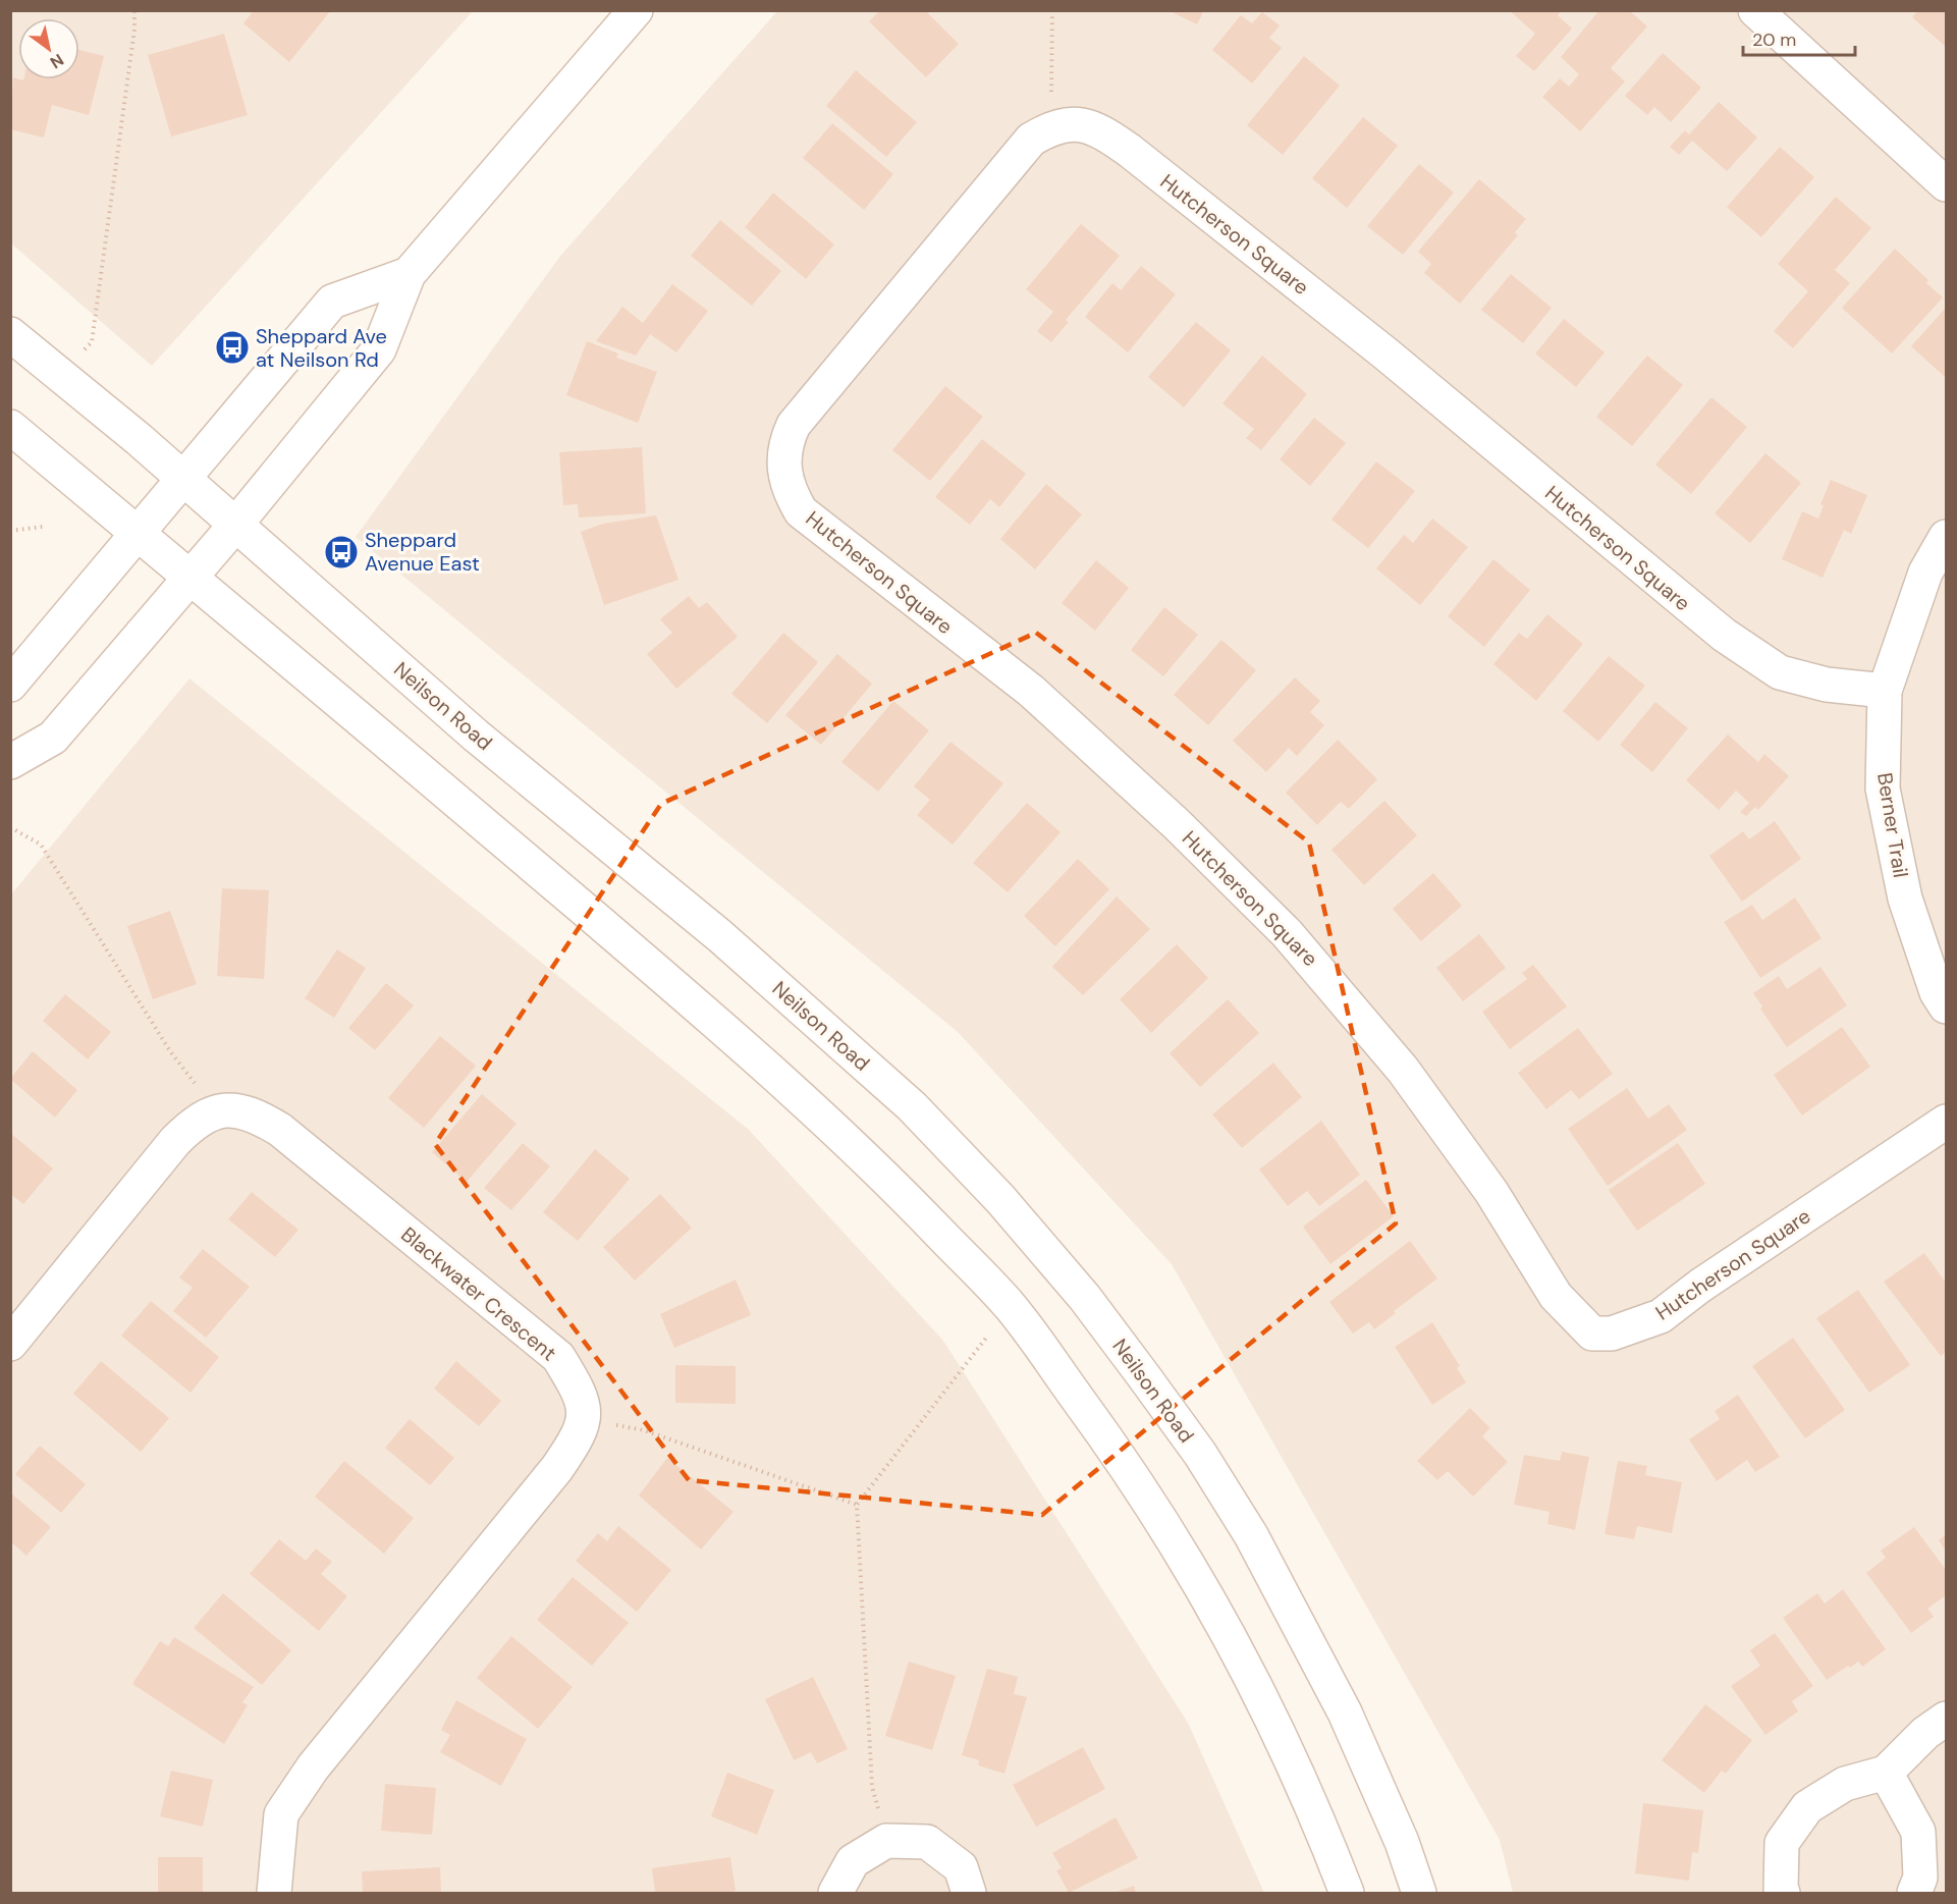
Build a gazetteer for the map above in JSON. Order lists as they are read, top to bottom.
{
  "streets": {
    "street": [
      "Hutcherson Square",
      "Neilson Road",
      "Berner Trail",
      "Blackwater Crescent"
    ]
  },
  "crossings": [
    ["Hutcherson Square", "Berner Trail"]
  ],
  "places": {
    "bus stop": ["Sheppard Ave at Neilson Rd", "Sheppard Avenue East"]
  },
  "scale_bar": "20 m",
  "north": "bottom right"
}
